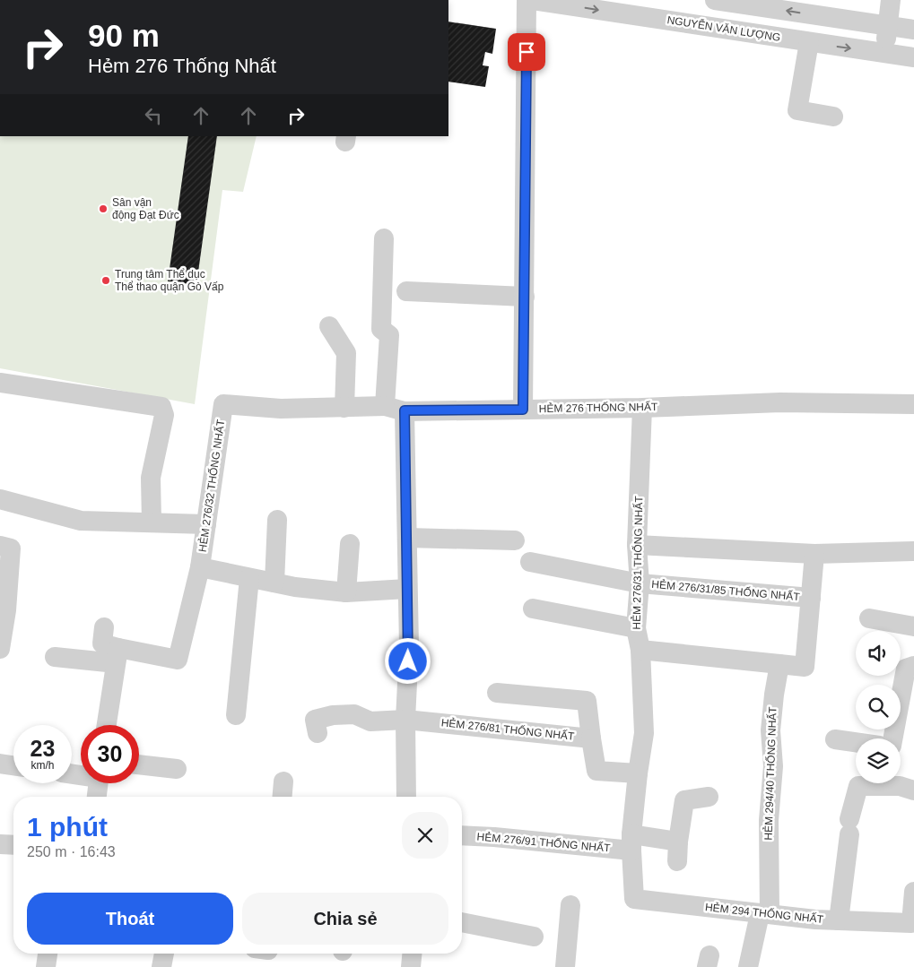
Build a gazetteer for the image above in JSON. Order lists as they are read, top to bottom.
{
  "streets": {
    "street": [
      "NGUYỄN VĂN LƯỢNG",
      "HẺM 276 THỐNG NHẤT",
      "HẺM 276/32 THỐNG NHẤT",
      "HẺM 276/31 THỐNG NHẤT",
      "HẺM 276/31/85 THỐNG NHẤT",
      "HẺM 276/81 THỐNG NHẤT",
      "HẺM 294/40 THỐNG NHẤT",
      "HẺM 276/91 THỐNG NHẤT",
      "HẺM 294 THỐNG NHẤT"
    ]
  },
  "crossings": [
    ["HẺM 276 THỐNG NHẤT", "HẺM 276/32 THỐNG NHẤT"],
    ["HẺM 276 THỐNG NHẤT", "HẺM 276/31 THỐNG NHẤT"],
    ["HẺM 276/31 THỐNG NHẤT", "HẺM 276/31/85 THỐNG NHẤT"],
    ["HẺM 276/31 THỐNG NHẤT", "HẺM 276/91 THỐNG NHẤT"],
    ["HẺM 276/31 THỐNG NHẤT", "HẺM 294 THỐNG NHẤT"],
    ["HẺM 294/40 THỐNG NHẤT", "HẺM 294 THỐNG NHẤT"],
    ["HẺM 276/91 THỐNG NHẤT", "HẺM 294 THỐNG NHẤT"]
  ],
  "places": ["Sân vận động Đạt Đức", "Trung tâm Thể dục Thể thao quận Gò Vấp"],
  "page": {
    "turn": ["90 m", "Hẻm 276 Thống Nhất"],
    "speed": "23 km/h",
    "limit": "30",
    "heading": ["1 phút", "250 m · 16:43"],
    "buttons": ["Thoát", "Chia sẻ"]
  }
}
